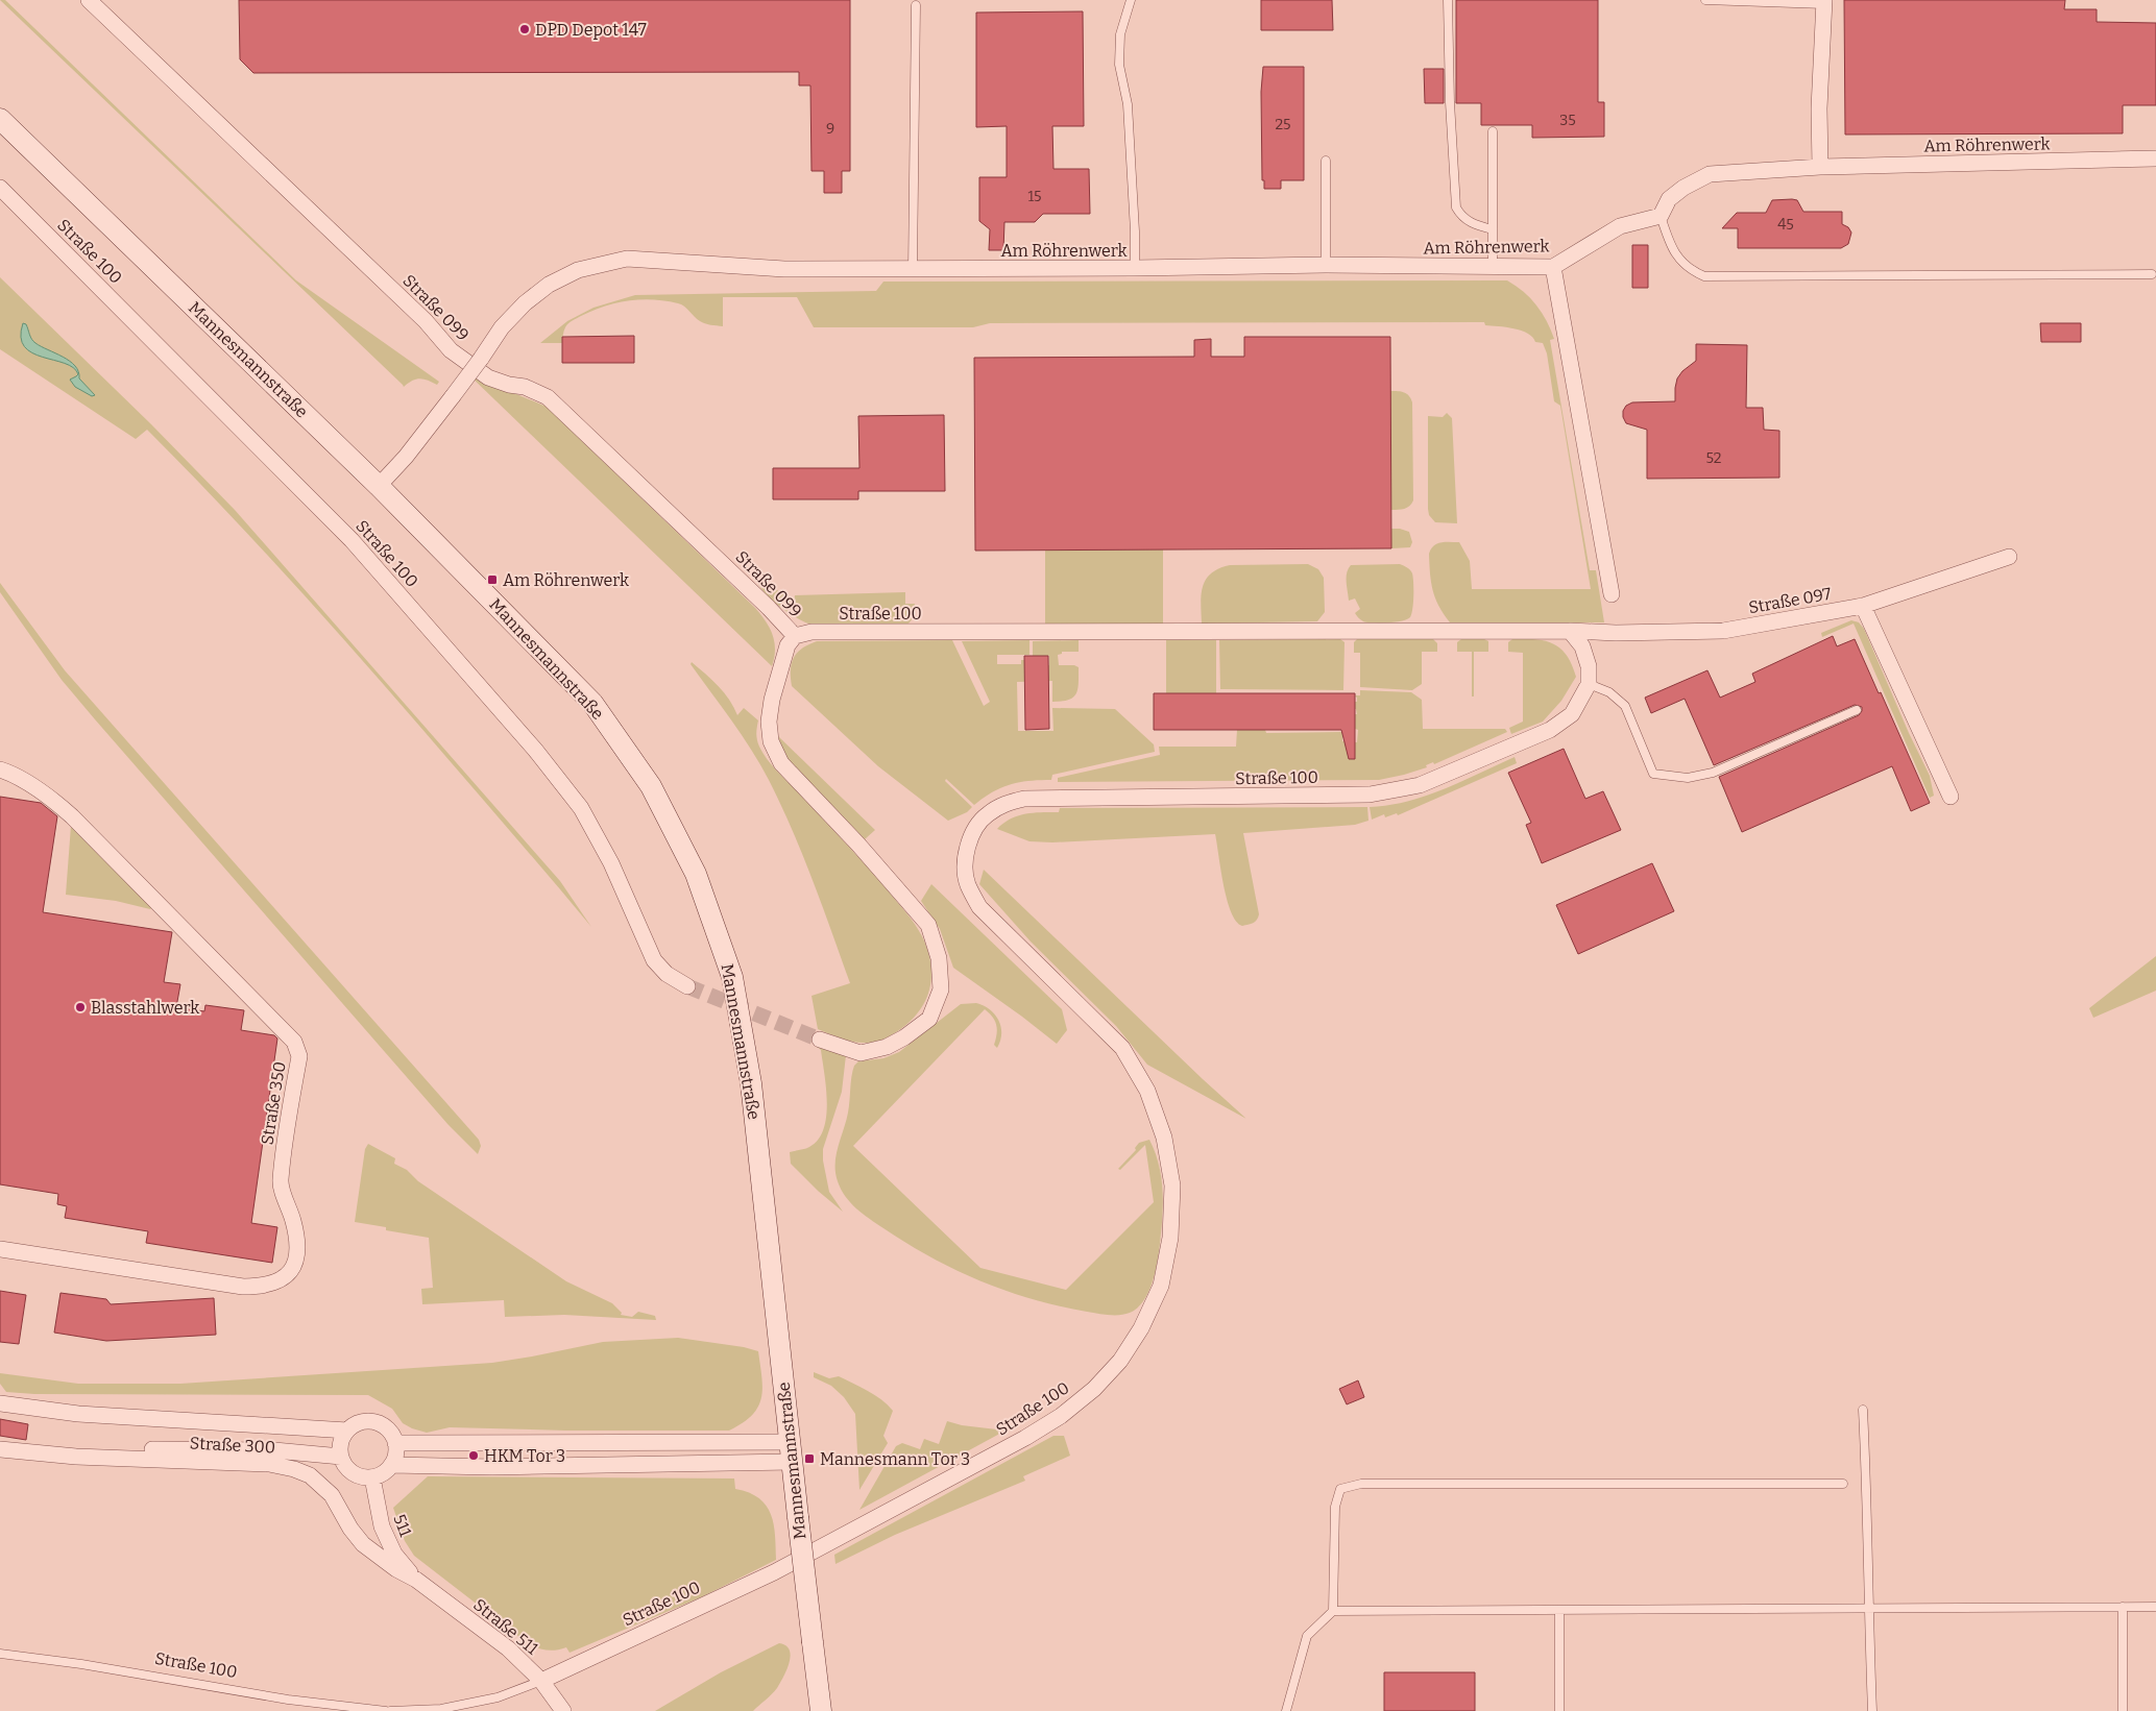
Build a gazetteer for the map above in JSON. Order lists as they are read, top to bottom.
{
  "streets": {
    "main road": ["Mannesmannstraße"],
    "street": [
      "Am Röhrenwerk",
      "Straße 100",
      "Straße 099",
      "Straße 097",
      "Straße 350",
      "Straße 300",
      "511",
      "Straße 511"
    ]
  },
  "crossings": [
    ["Am Röhrenwerk", "Mannesmannstraße"],
    ["Straße 100", "Straße 099"],
    ["Straße 100", "Straße 097"],
    ["Straße 100", "Straße 511"],
    ["Straße 300", "511"],
    ["Straße 300", "Straße 511"],
    ["511", "Straße 511"]
  ],
  "places": {
    "other": ["DPD Depot 147", "Blasstahlwerk", "HKM Tor 3"],
    "transit": ["Am Röhrenwerk", "Mannesmann Tor 3"]
  },
  "house_numbers": [
    "35",
    "25",
    "9",
    "15",
    "45",
    "52"
  ]
}
